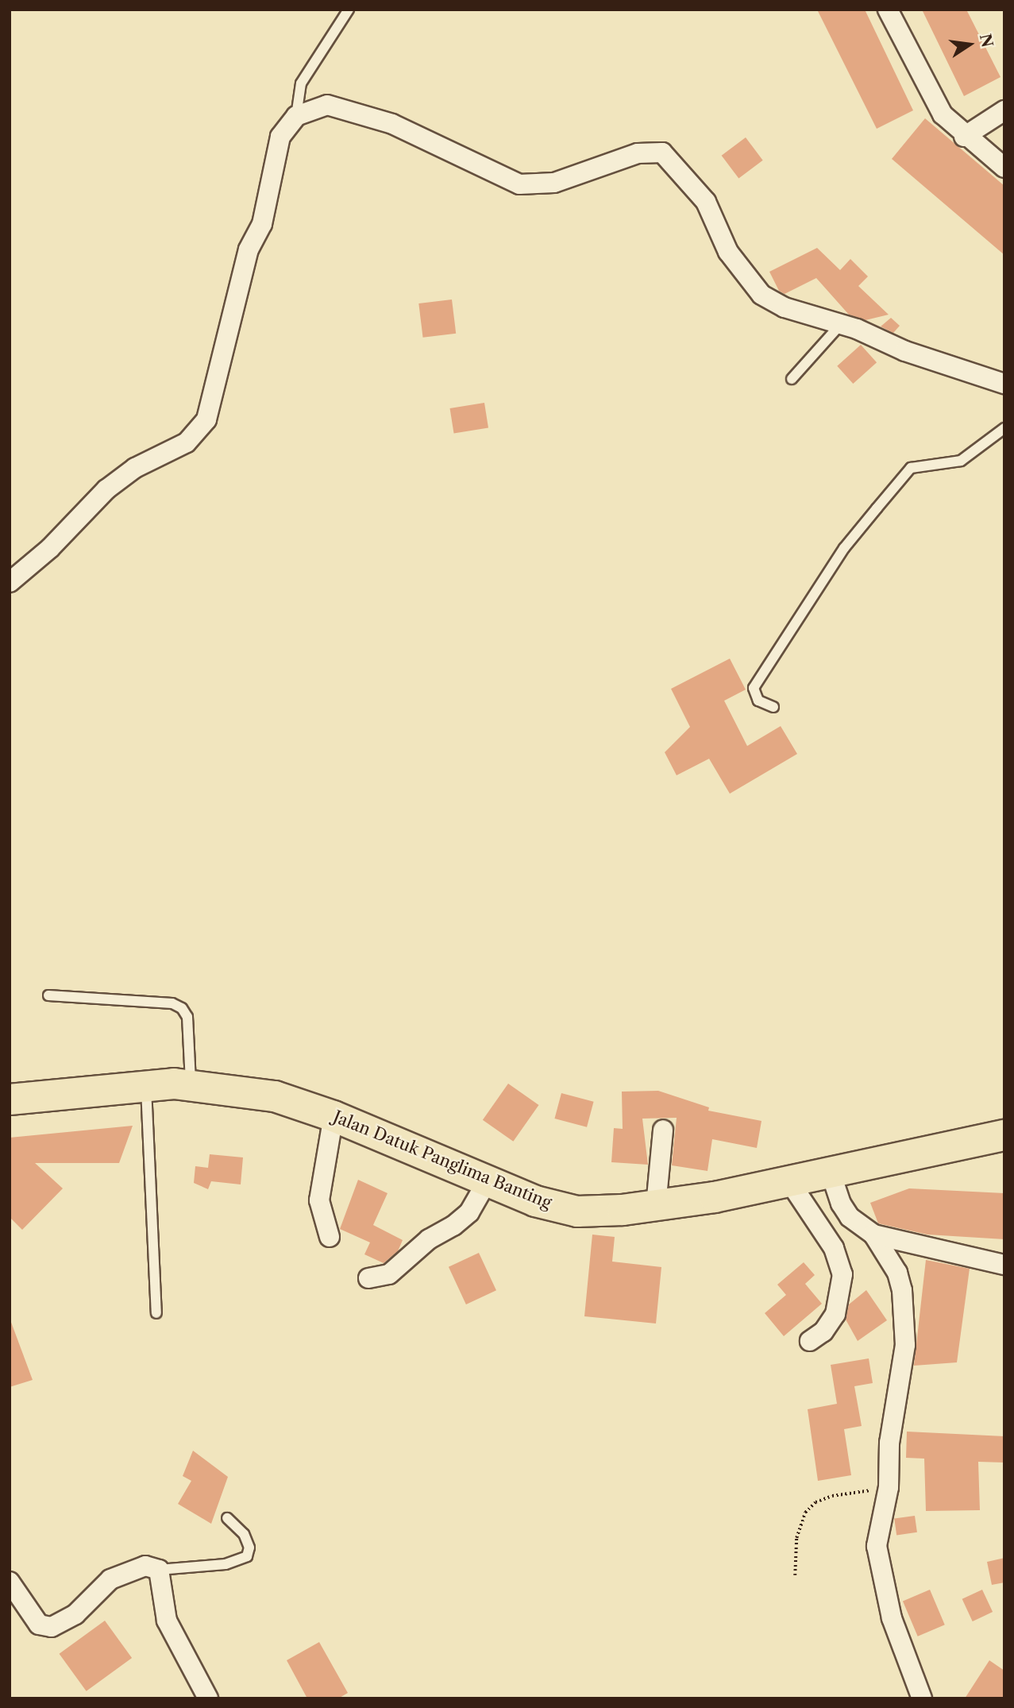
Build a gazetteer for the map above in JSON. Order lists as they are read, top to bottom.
{
  "streets": {
    "main road": ["Jalan Datuk Panglima Banting"]
  },
  "north": "right"
}
